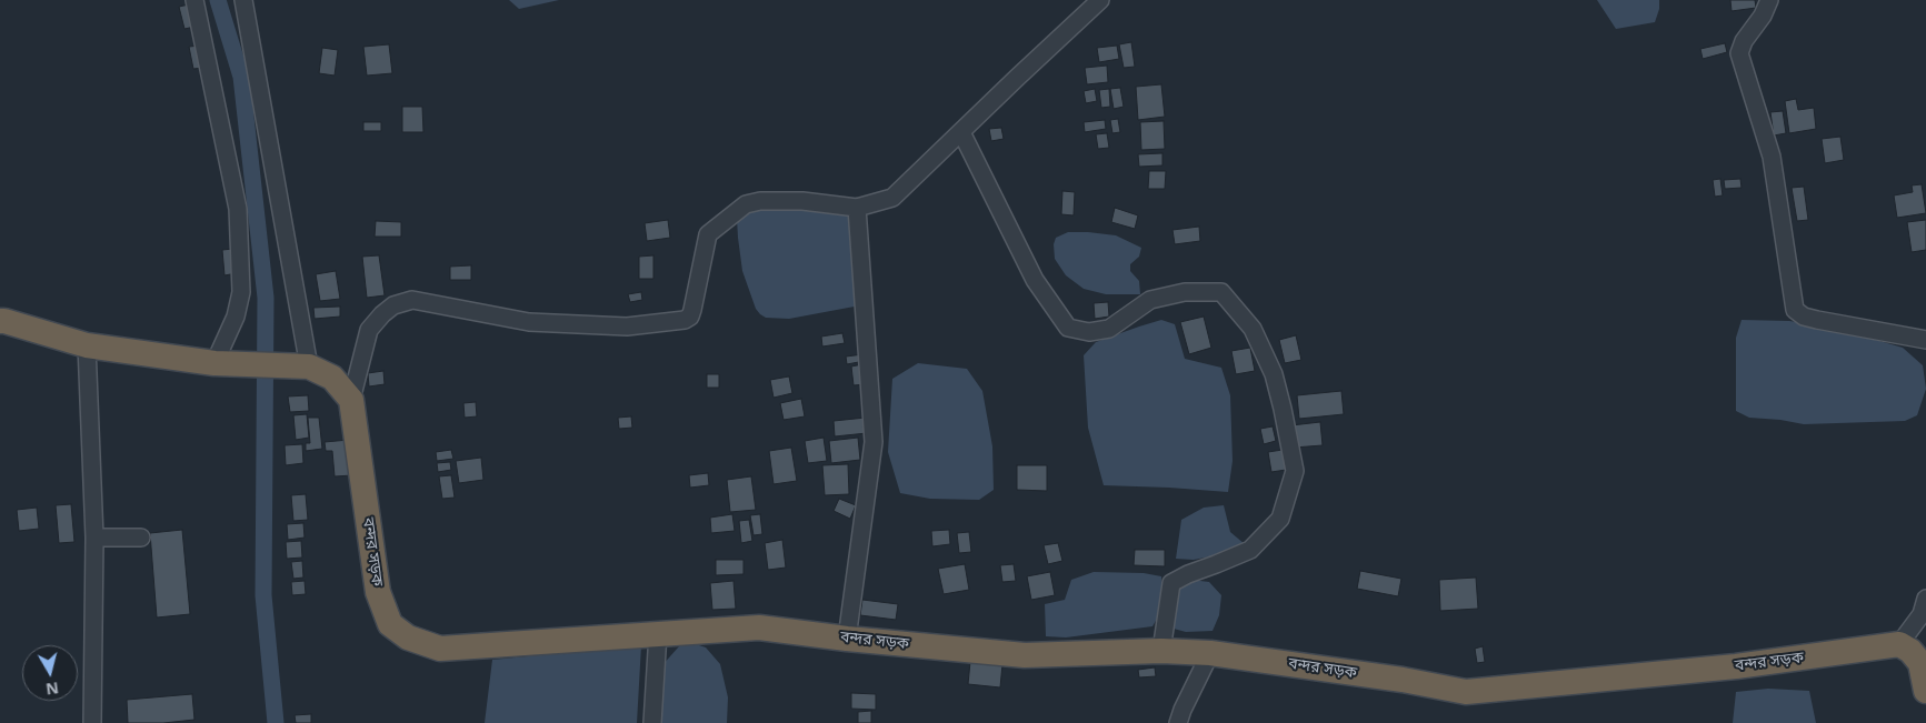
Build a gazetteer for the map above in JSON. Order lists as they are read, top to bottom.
{
  "streets": {
    "highway": ["বন্দর সড়ক"]
  },
  "north": "bottom"
}
